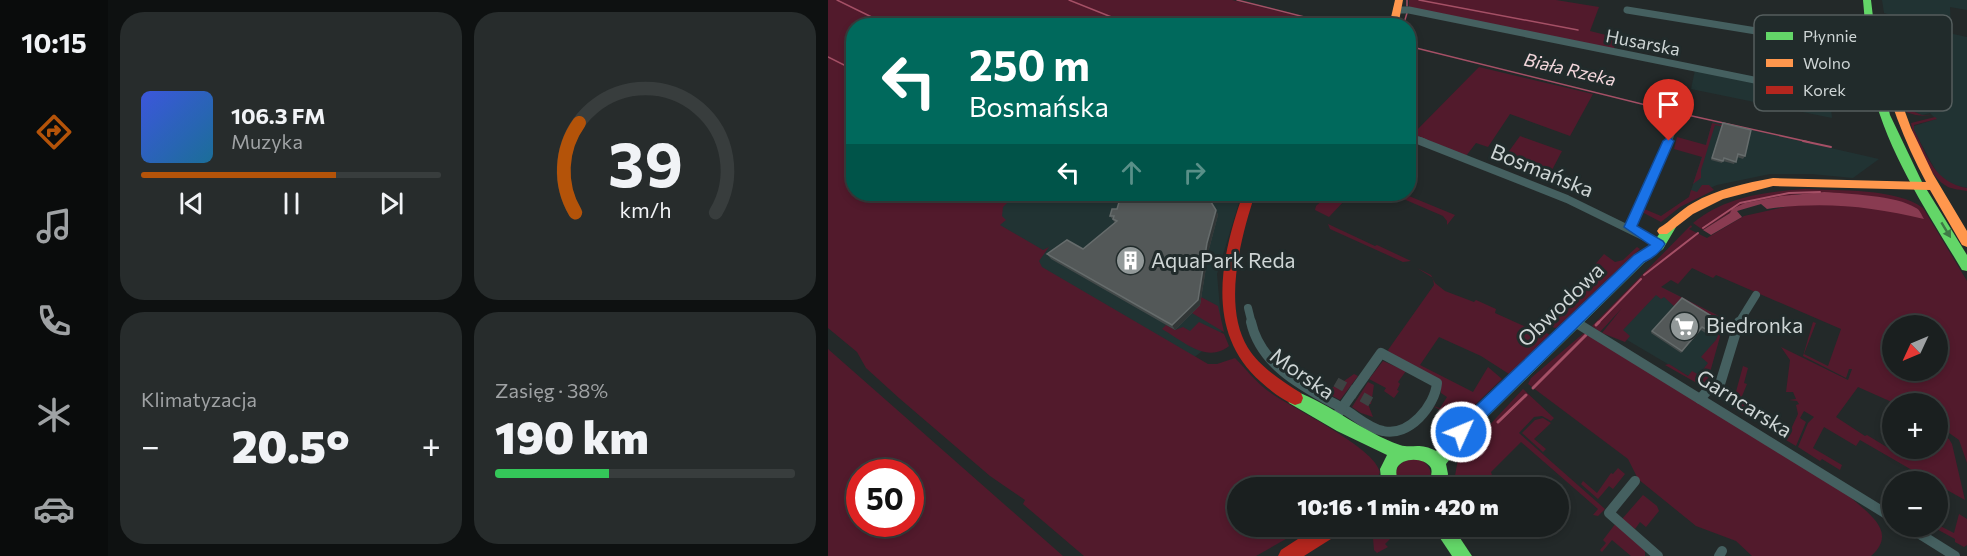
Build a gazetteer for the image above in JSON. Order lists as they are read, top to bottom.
{
  "streets": {
    "main road": ["Obwodowa", "Morska"],
    "street": ["Husarska", "Bosmańska", "Garncarska"]
  },
  "crossings": [
    ["Bosmańska", "Obwodowa"],
    ["Obwodowa", "Morska"],
    ["Obwodowa", "Garncarska"]
  ],
  "water": ["Biała Rzeka"],
  "places": {
    "building": ["AquaPark Reda"],
    "supermarket": ["Biedronka"]
  },
  "legend": ["Płynnie", "Wolno", "Korek"],
  "north": "bottom left",
  "page": {
    "tabs": "10:15",
    "turn": ["250 m", "Bosmańska"],
    "song": ["106.3 FM", "Muzyka"],
    "tile": [
      "Klimatyzacja",
      ["Zasięg · 38%", "190 km"]
    ],
    "map_buttons": ["+", "−"],
    "heat": ["−", "20.5°", "+"],
    "limit": "50",
    "trip": "10:16 · 1 min · 420 m",
    "gauge": ["39", "km/h"]
  }
}
